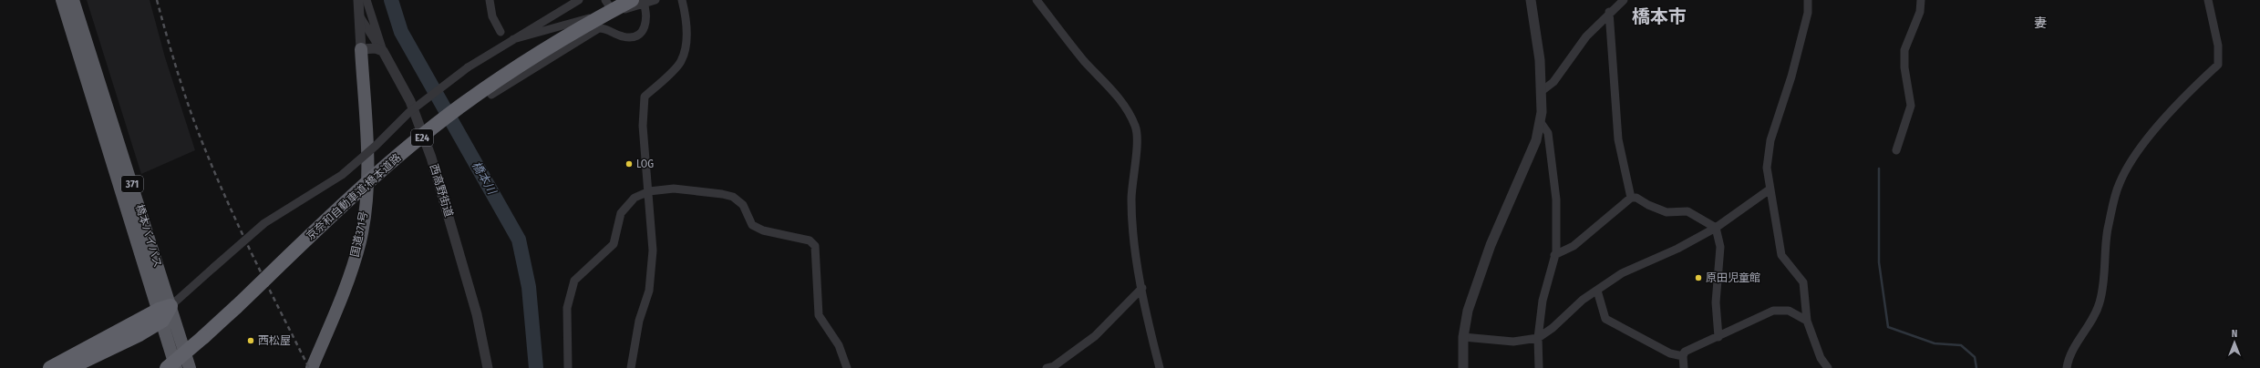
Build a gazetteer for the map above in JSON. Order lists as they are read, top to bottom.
{
  "streets": {
    "highway": [
      "E24",
      "371",
      "京奈和自動車道;橋本道路",
      "国道371号",
      "橋本バイパス"
    ],
    "street": ["西高野街道"]
  },
  "districts": ["橋本市", "妻"],
  "water": ["橋本川"],
  "places": ["LOG", "原田児童館", "西松屋"],
  "north": "top"
}
